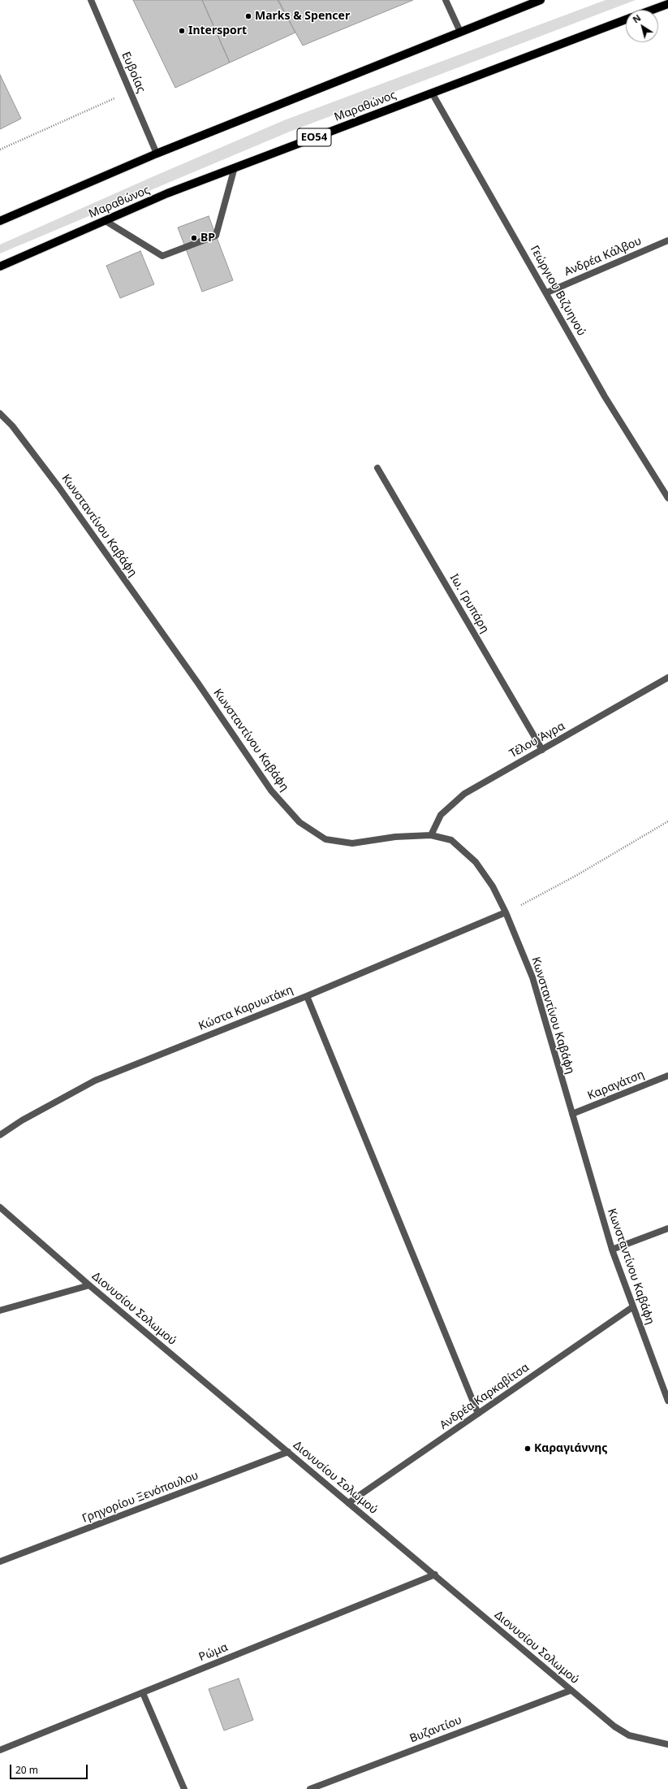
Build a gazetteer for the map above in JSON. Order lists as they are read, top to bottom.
{
  "streets": {
    "main road": ["Μαραθώνος", "ΕΟ54"],
    "street": [
      "Ευβοίας",
      "Ανδρέα Κάλβου",
      "Γεώργιου Βιζυηνού",
      "Κωνσταντίνου Καβάφη",
      "Ιω. Γρυπάρη",
      "Τέλου Άγρα",
      "Κώστα Καρυωτάκη",
      "Καραγάτση",
      "Διονυσίου Σολωμού",
      "Ανδρέα Καρκαβίτσα",
      "Γρηγορίου Ξενόπουλου",
      "Ρώμα",
      "Βυζαντίου"
    ]
  },
  "crossings": [
    ["Μαραθώνος", "Γεώργιου Βιζυηνού"],
    ["Ανδρέα Κάλβου", "Γεώργιου Βιζυηνού"],
    ["Κωνσταντίνου Καβάφη", "Τέλου Άγρα"],
    ["Κωνσταντίνου Καβάφη", "Κώστα Καρυωτάκη"],
    ["Κωνσταντίνου Καβάφη", "Καραγάτση"],
    ["Κωνσταντίνου Καβάφη", "Ανδρέα Καρκαβίτσα"],
    ["Ιω. Γρυπάρη", "Τέλου Άγρα"],
    ["Διονυσίου Σολωμού", "Ανδρέα Καρκαβίτσα"],
    ["Διονυσίου Σολωμού", "Γρηγορίου Ξενόπουλου"],
    ["Διονυσίου Σολωμού", "Ρώμα"],
    ["Διονυσίου Σολωμού", "Βυζαντίου"]
  ],
  "places": [
    "Marks & Spencer",
    "Intersport",
    "BP",
    "Καραγιάννης"
  ],
  "scale_bar": "20 m",
  "north": "top left"
}
